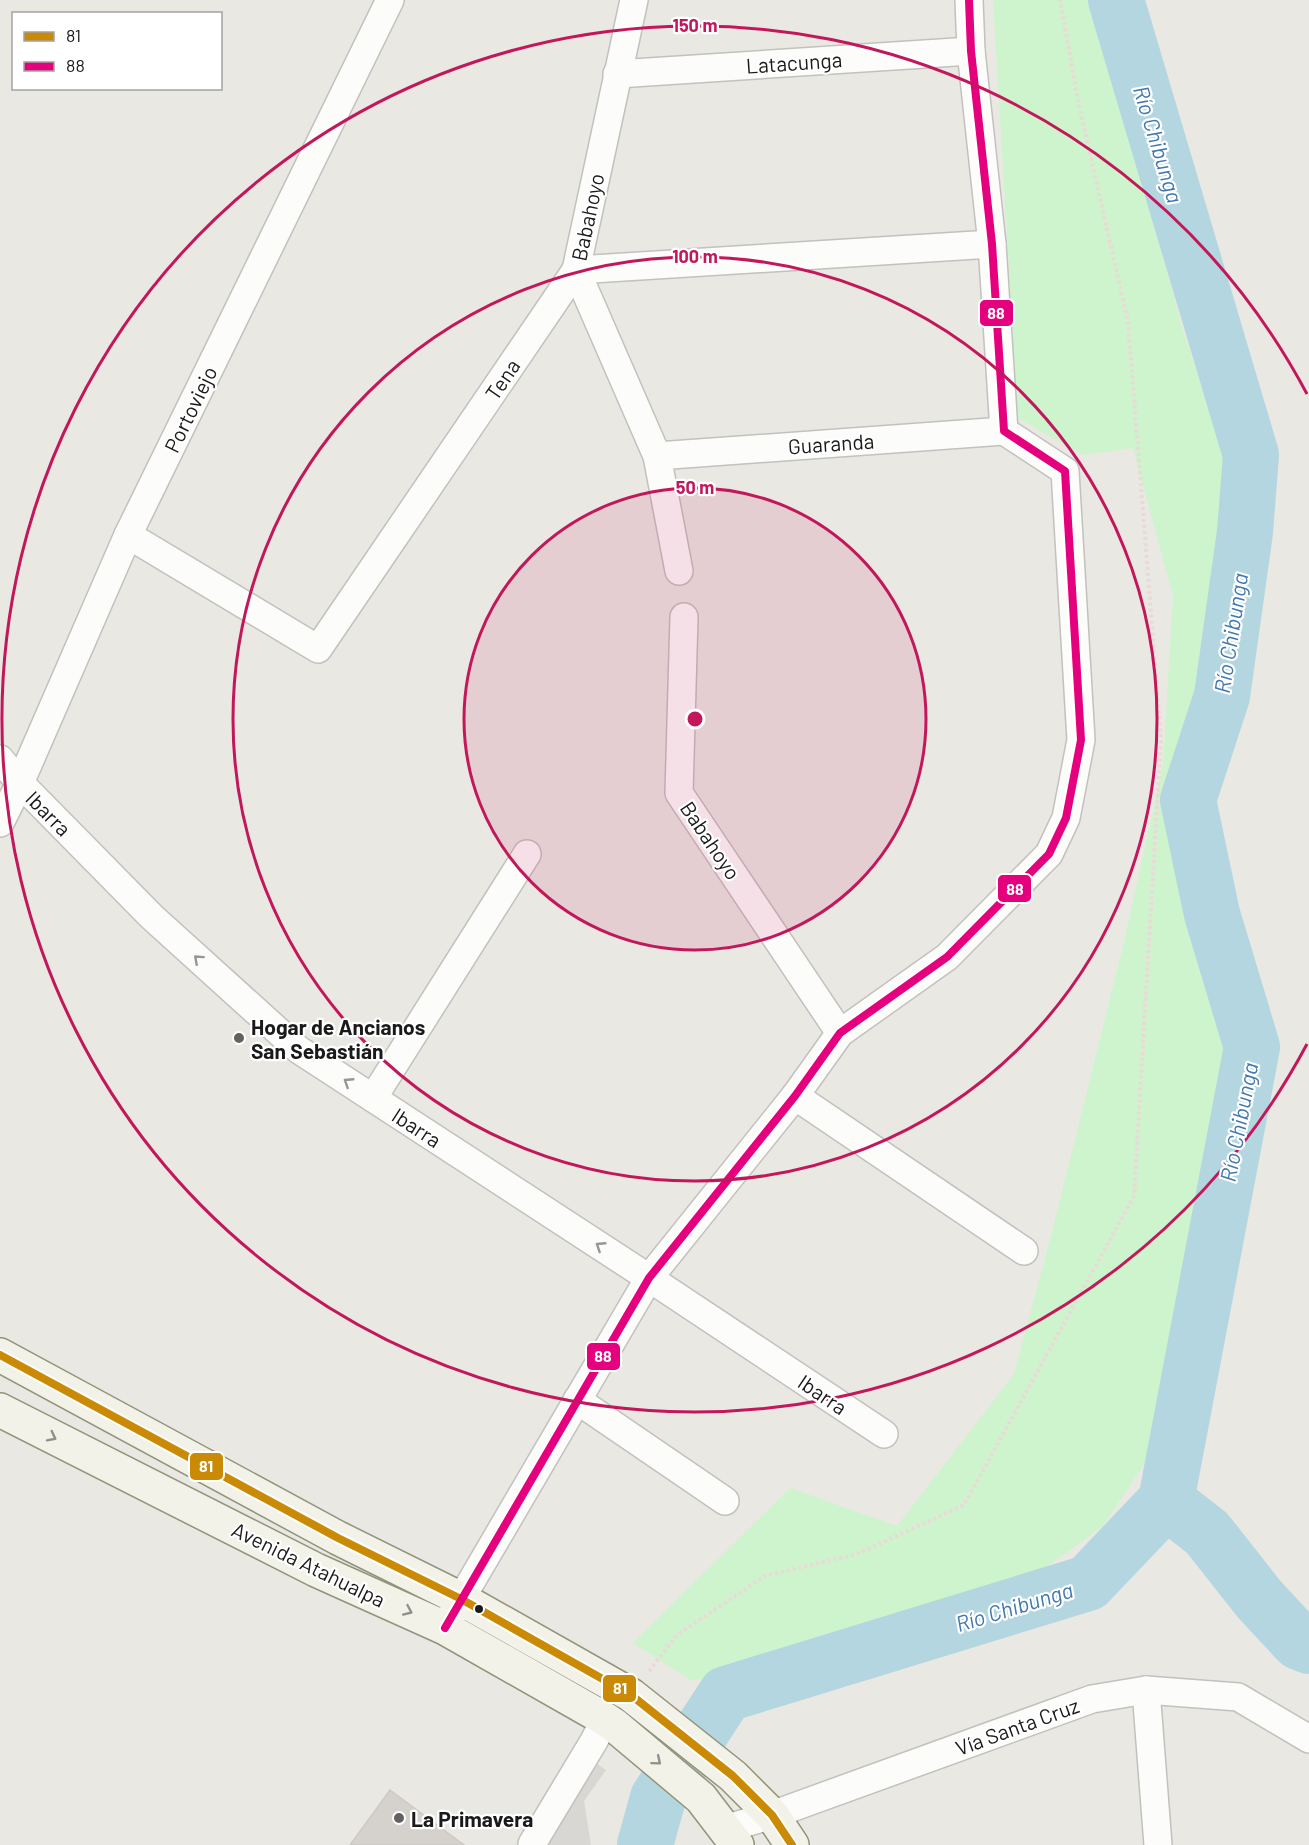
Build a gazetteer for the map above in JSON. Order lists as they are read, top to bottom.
{
  "streets": {
    "main road": ["Avenida Atahualpa"],
    "street": [
      "Latacunga",
      "Babahoyo",
      "Tena",
      "Portoviejo",
      "Guaranda",
      "Ibarra",
      "Vía Santa Cruz"
    ]
  },
  "crossings": [
    ["Latacunga", "Babahoyo"],
    ["Babahoyo", "Tena"],
    ["Babahoyo", "Guaranda"],
    ["Tena", "Portoviejo"],
    ["Portoviejo", "Ibarra"],
    ["Avenida Atahualpa", "Vía Santa Cruz"]
  ],
  "one_way": ["Ibarra"],
  "water": ["Río Chibunga"],
  "places": ["Hogar de Ancianos San Sebastián", "La Primavera"],
  "lines": ["transit line 88", "transit line 81"],
  "legend": ["81", "88"],
  "rings": ["150 m", "100 m", "50 m"]
}
